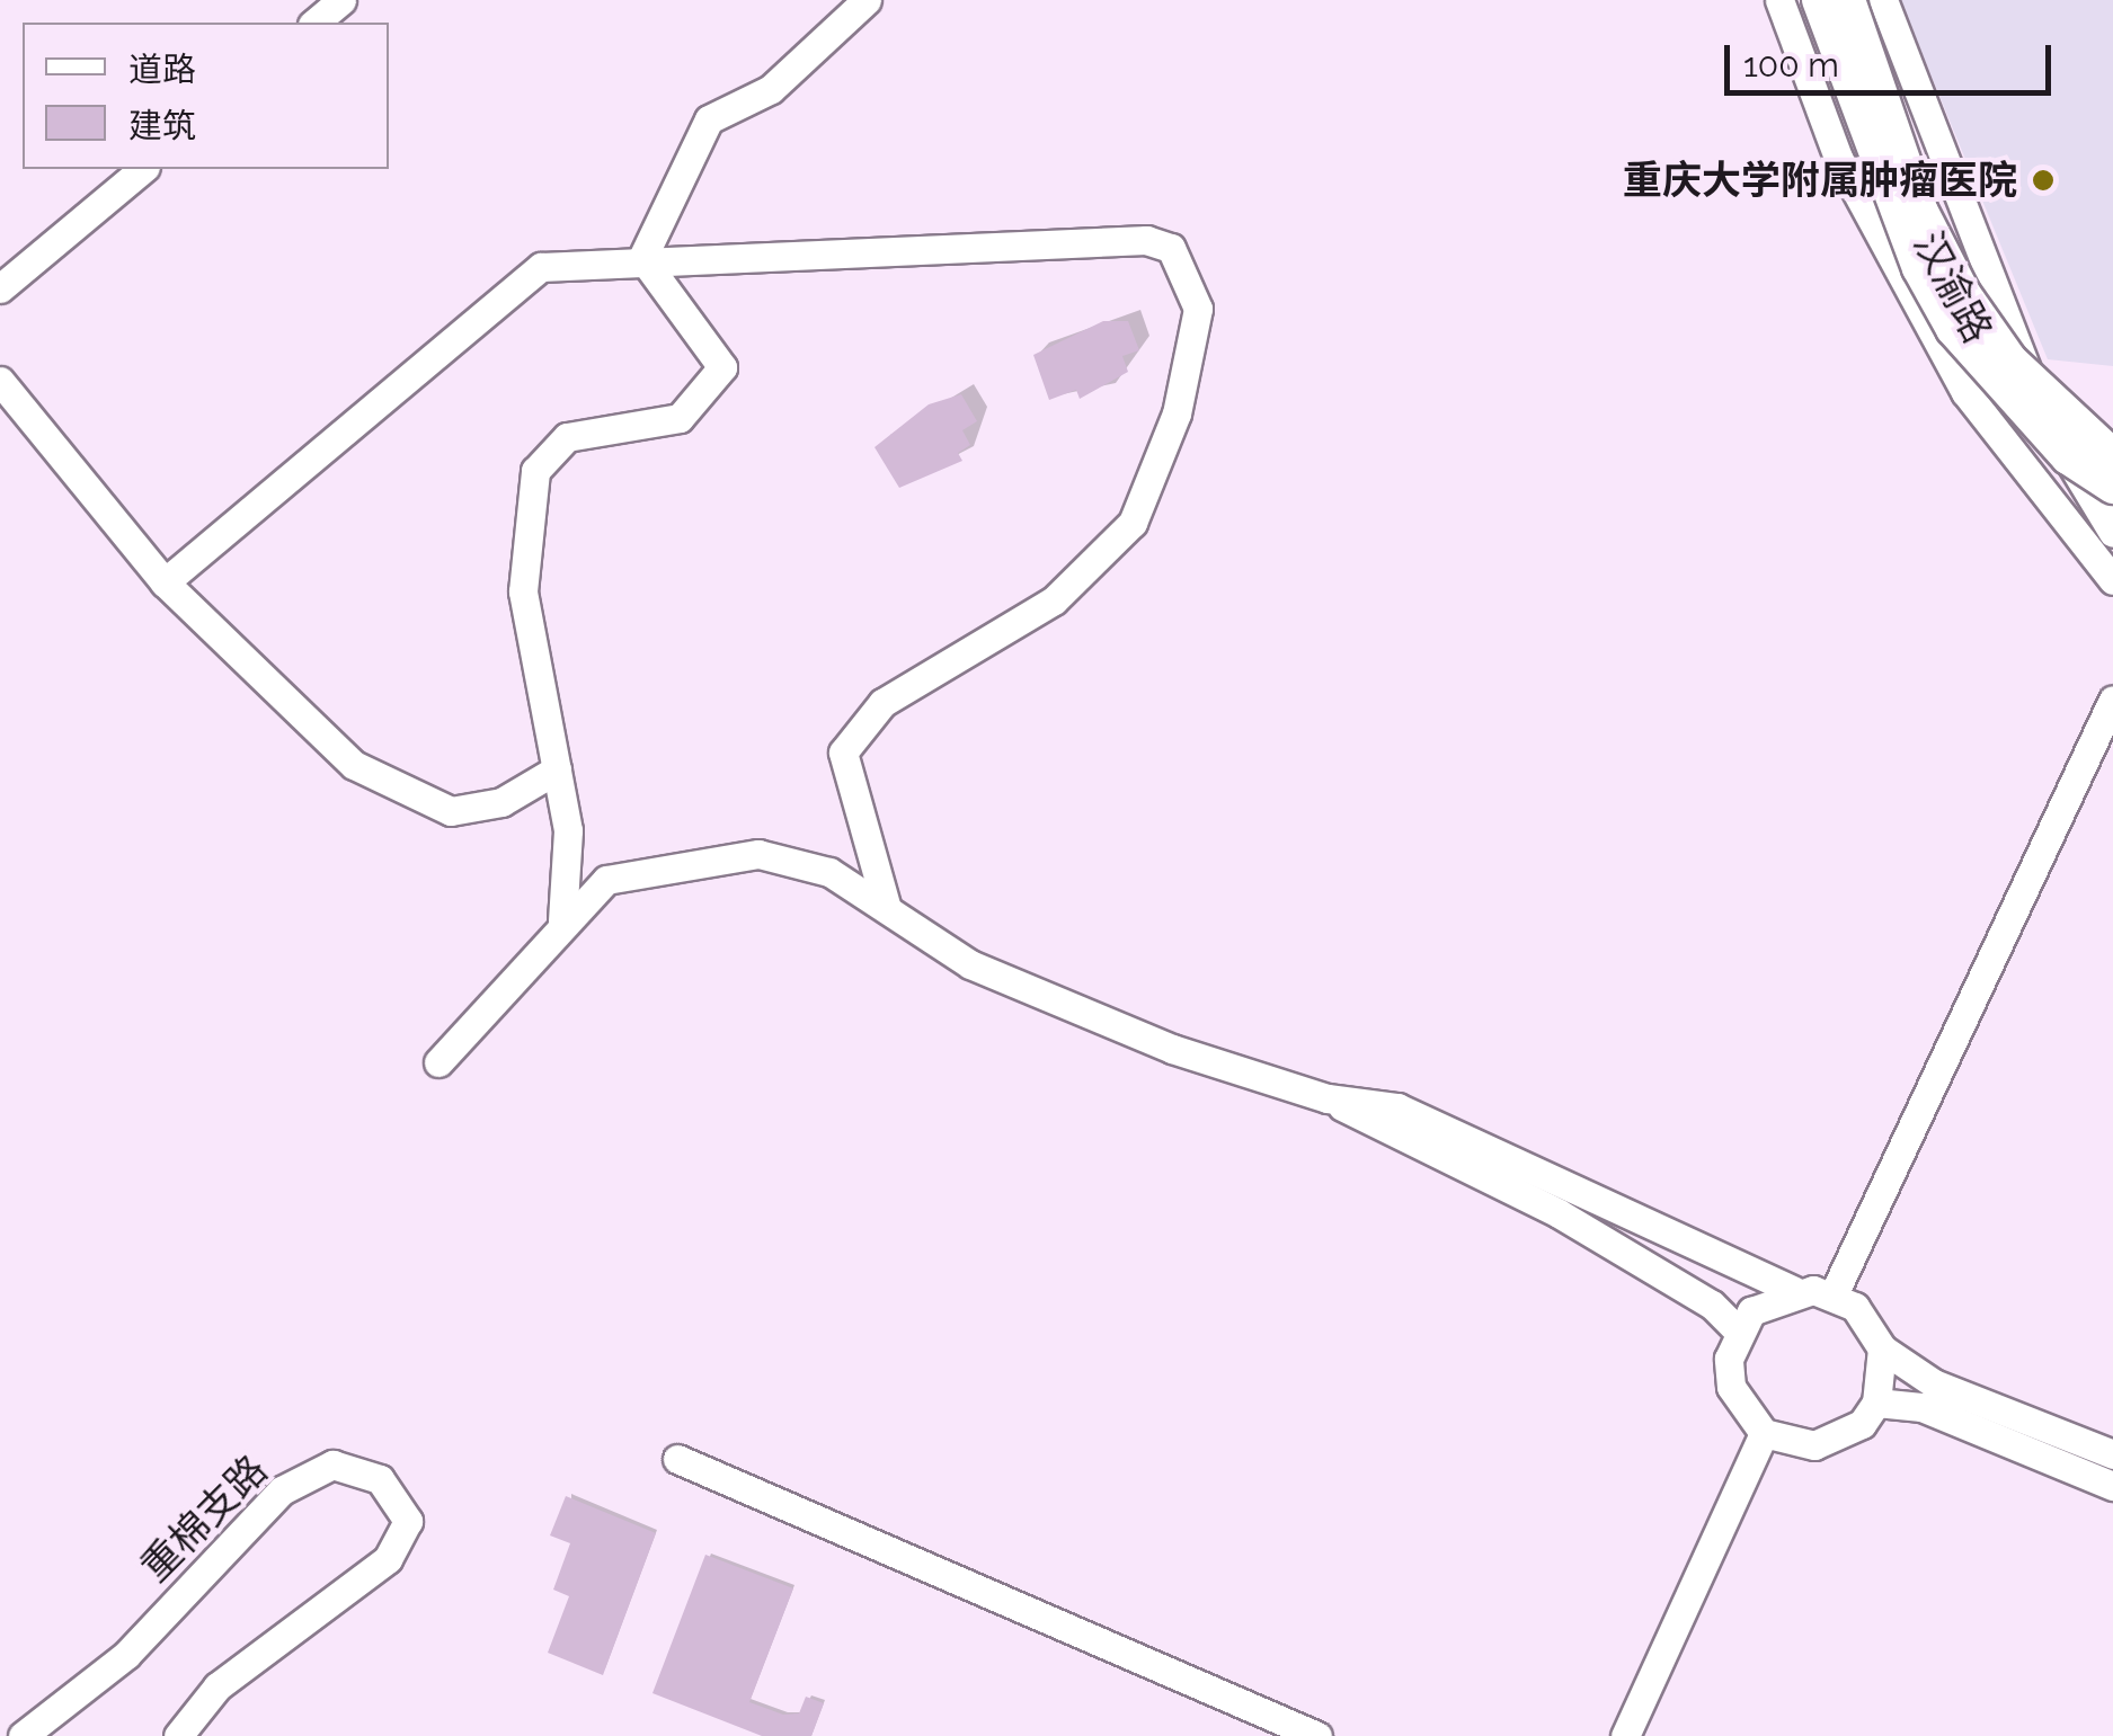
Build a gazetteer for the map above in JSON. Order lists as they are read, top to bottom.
{
  "streets": {
    "street": ["汉渝路", "重棉支路"]
  },
  "places": ["重庆大学附属肿瘤医院"],
  "legend": ["道路", "建筑"],
  "scale_bar": "100 m"
}
